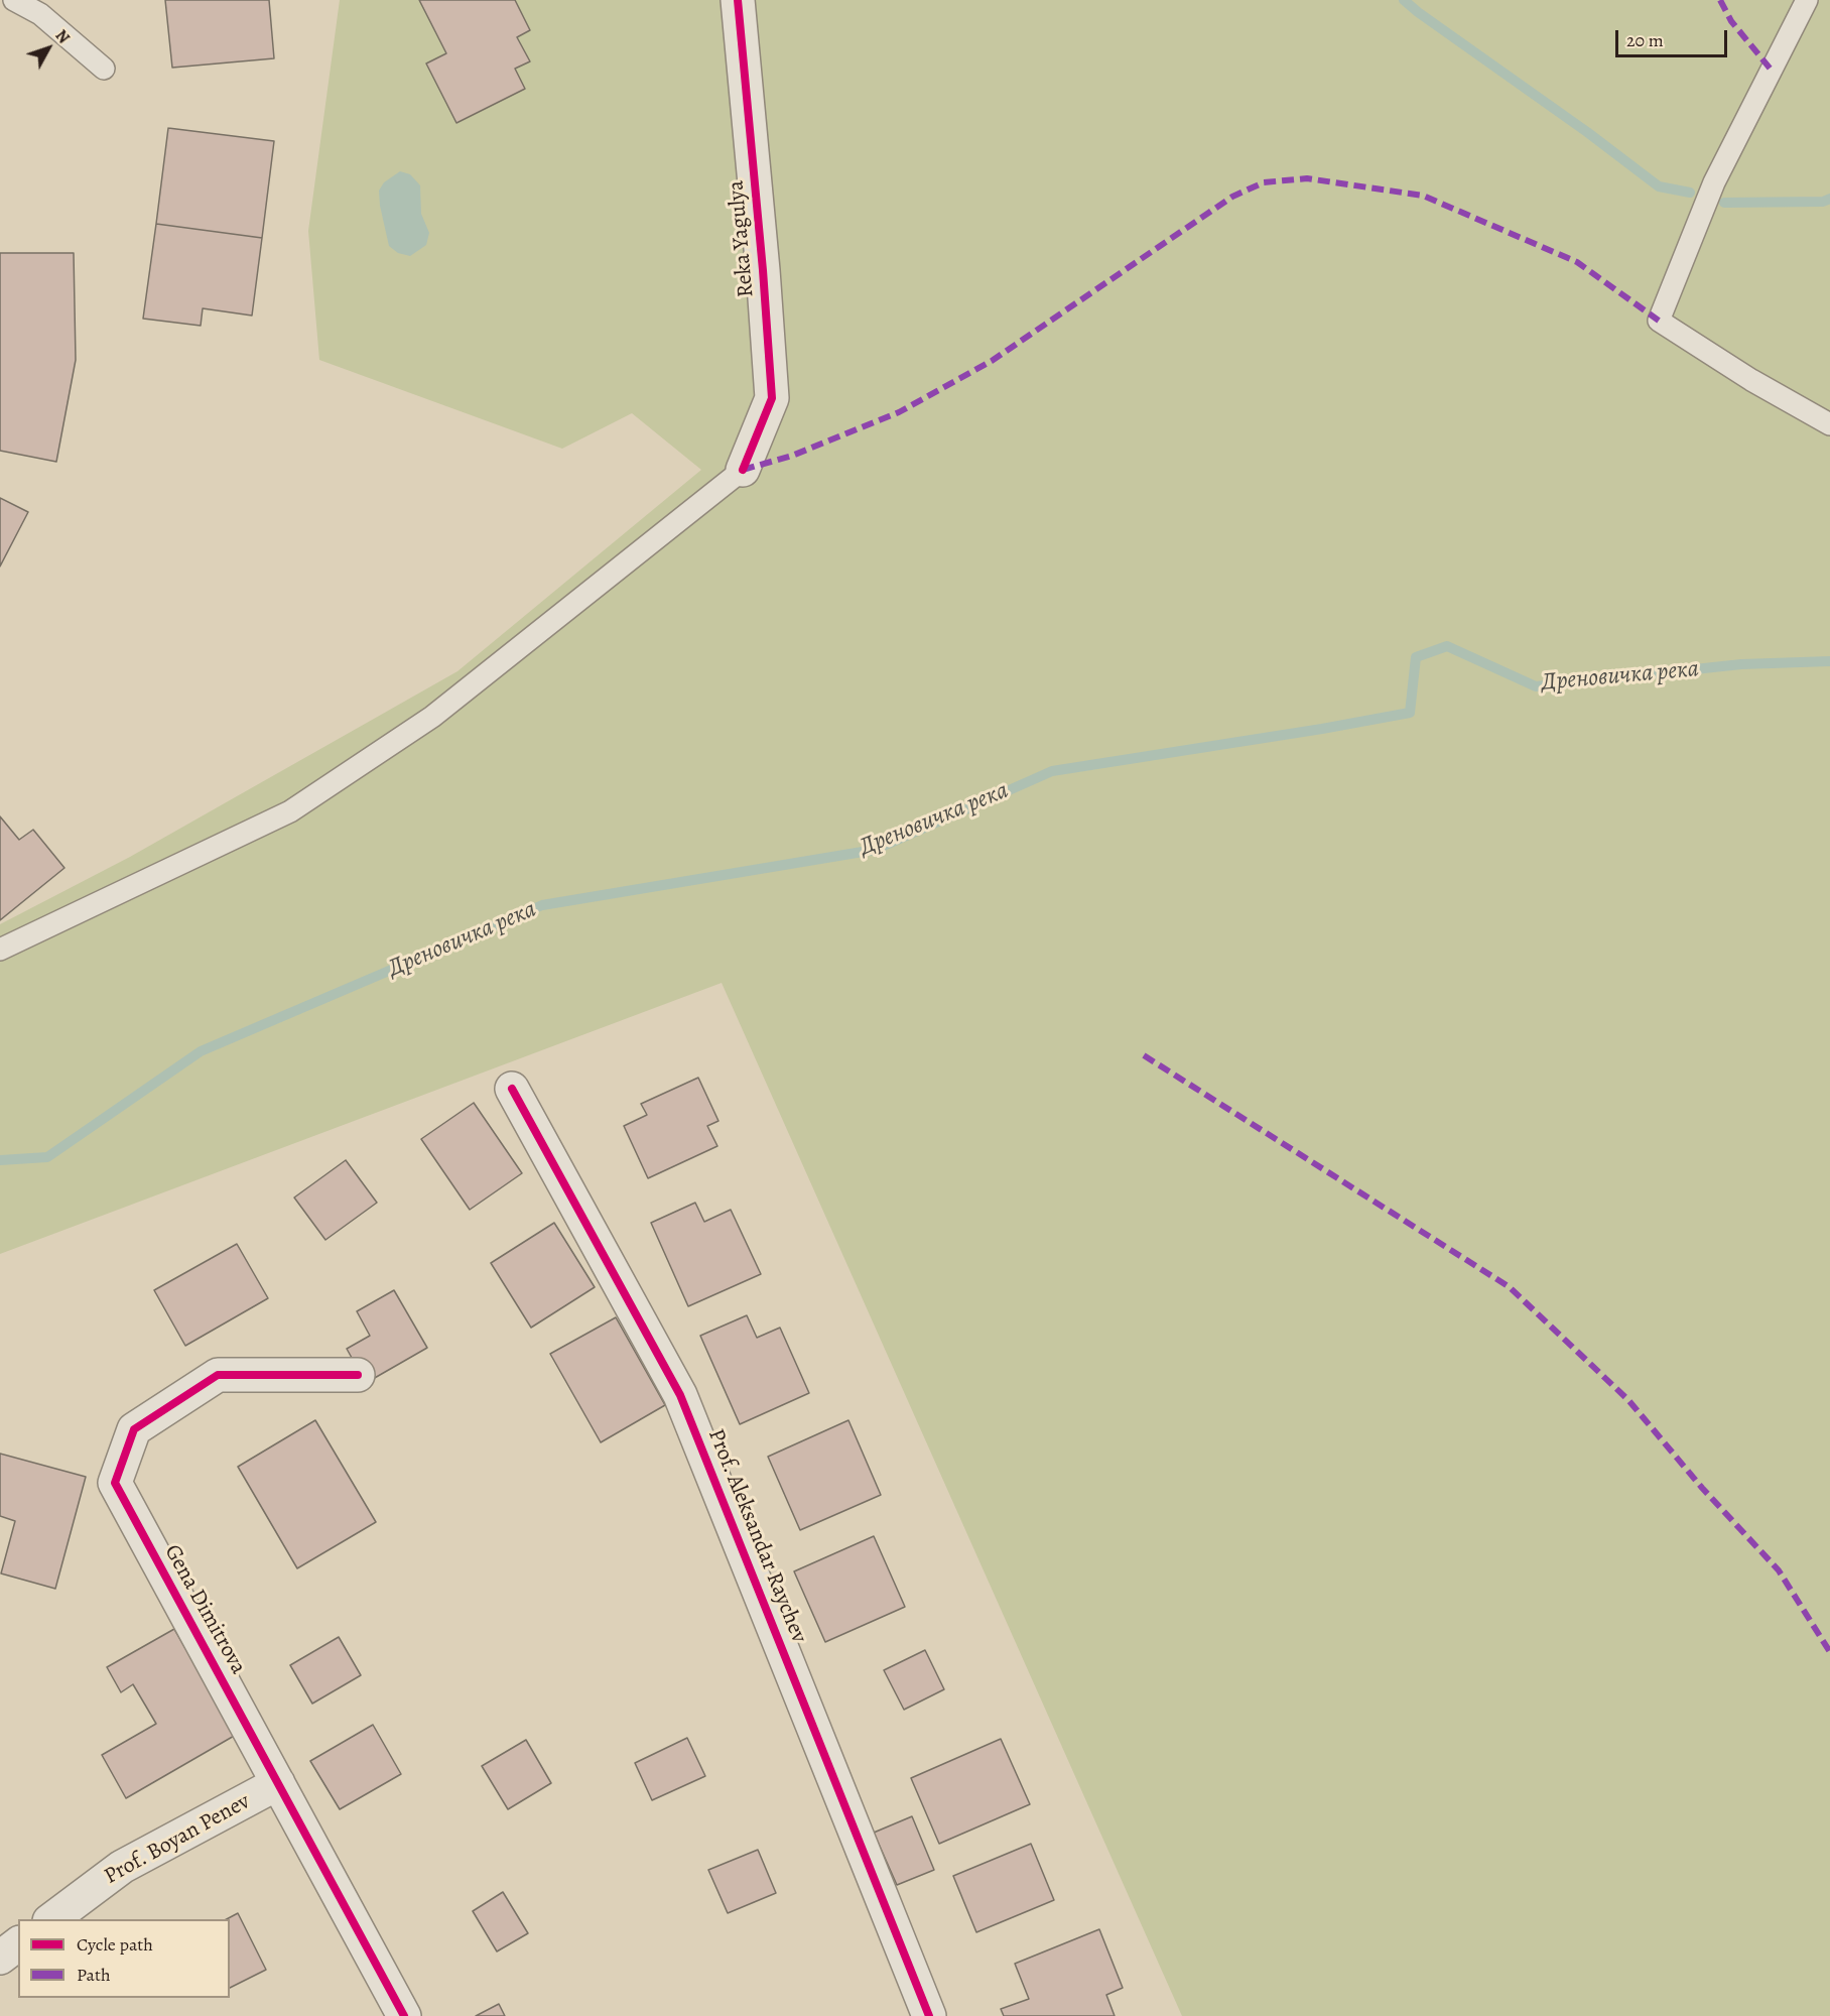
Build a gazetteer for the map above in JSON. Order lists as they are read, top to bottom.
{
  "streets": {
    "street": [
      "Reka Yagulya",
      "Prof. Aleksandar Raychev",
      "Gena Dimitrova",
      "Prof. Boyan Penev"
    ]
  },
  "crossings": [
    ["Gena Dimitrova", "Prof. Boyan Penev"]
  ],
  "water": ["Дреновичка река"],
  "legend": ["Cycle path", "Path"],
  "scale_bar": "20 m",
  "north": "top right"
}
